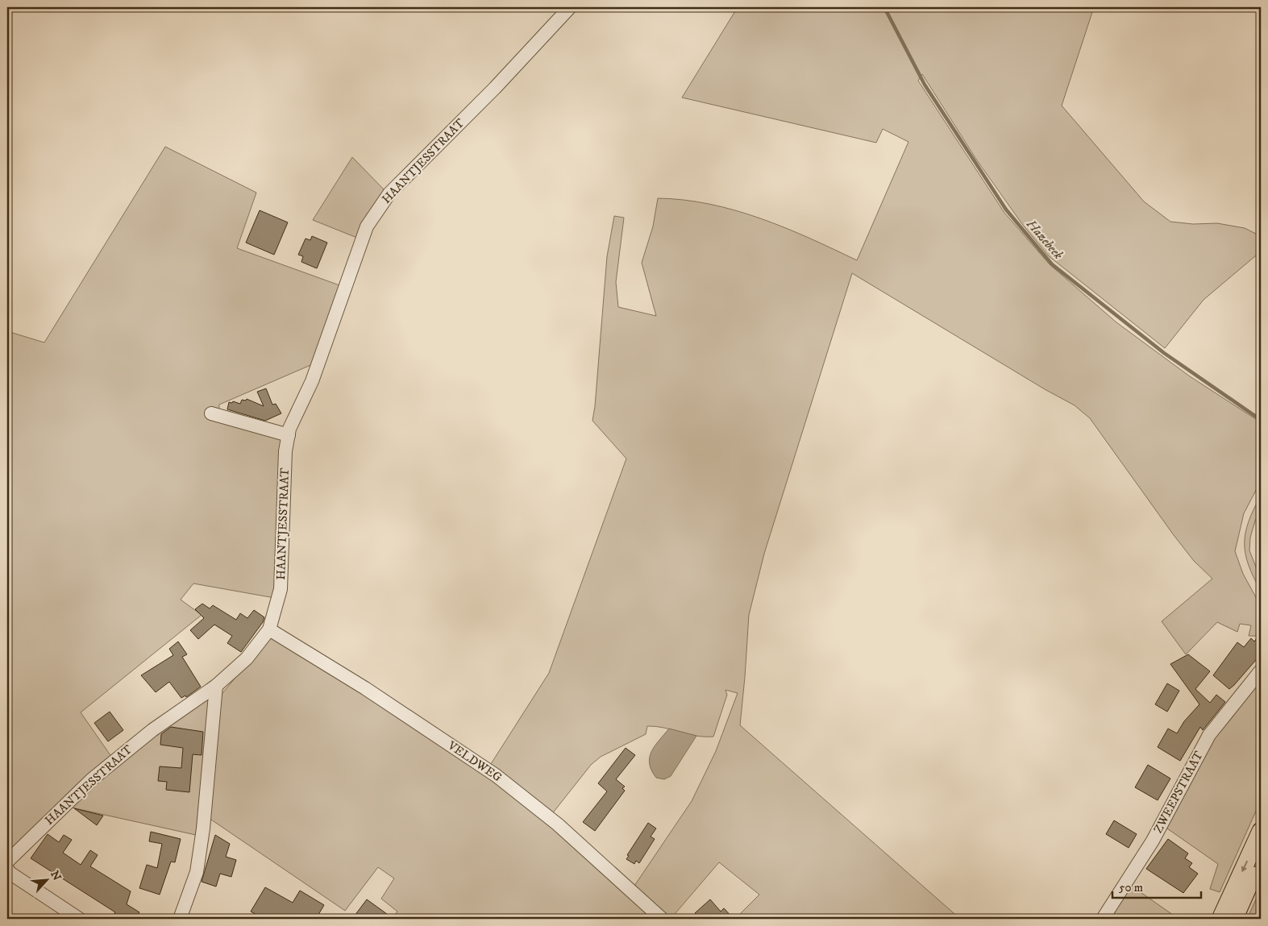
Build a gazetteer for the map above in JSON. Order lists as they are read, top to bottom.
{
  "streets": {
    "street": ["HAANTJESSTRAAT", "VELDWEG", "ZWEEPSTRAAT"]
  },
  "crossings": [
    ["HAANTJESSTRAAT", "VELDWEG"]
  ],
  "water": ["Hazebeek"],
  "scale_bar": "50 m",
  "north": "top right"
}
